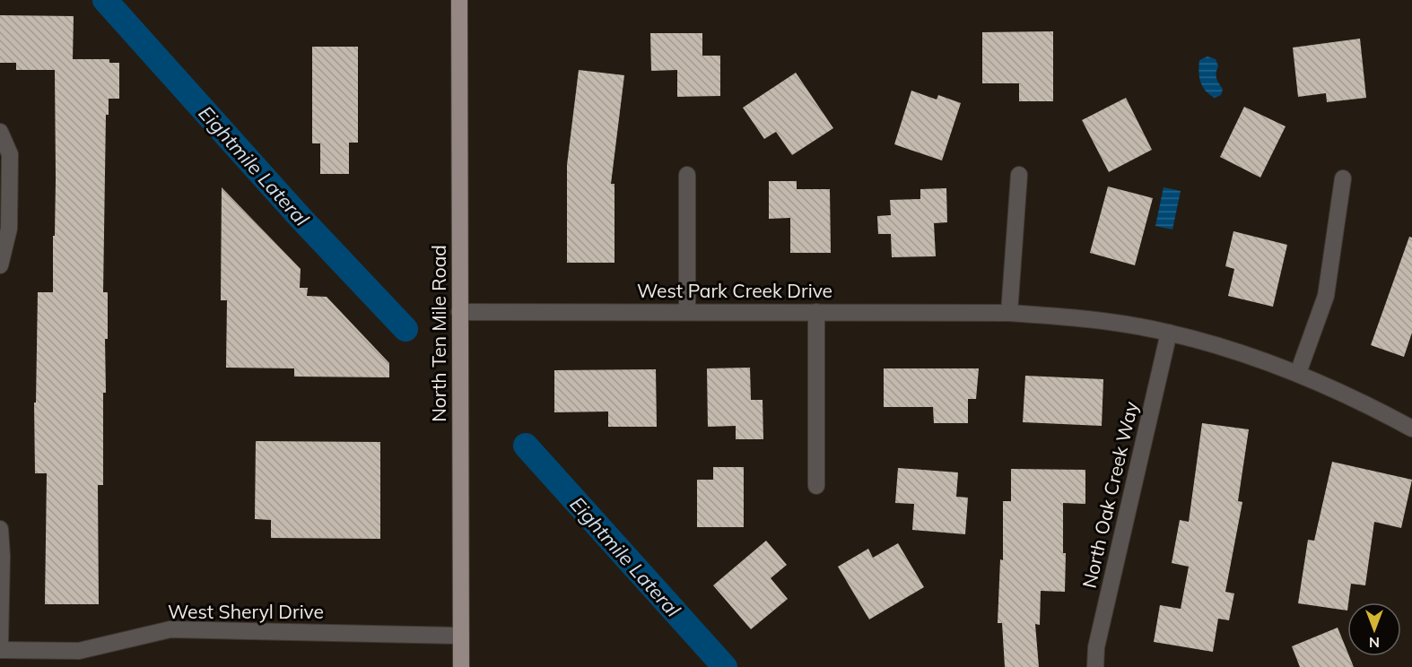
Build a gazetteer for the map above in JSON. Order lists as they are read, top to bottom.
{
  "streets": {
    "main road": ["North Ten Mile Road"],
    "street": ["West Park Creek Drive", "North Oak Creek Way", "West Sheryl Drive"]
  },
  "crossings": [
    ["West Park Creek Drive", "North Ten Mile Road"],
    ["West Park Creek Drive", "North Oak Creek Way"],
    ["North Ten Mile Road", "West Sheryl Drive"]
  ],
  "water": ["Eightmile Lateral"],
  "north": "bottom"
}
